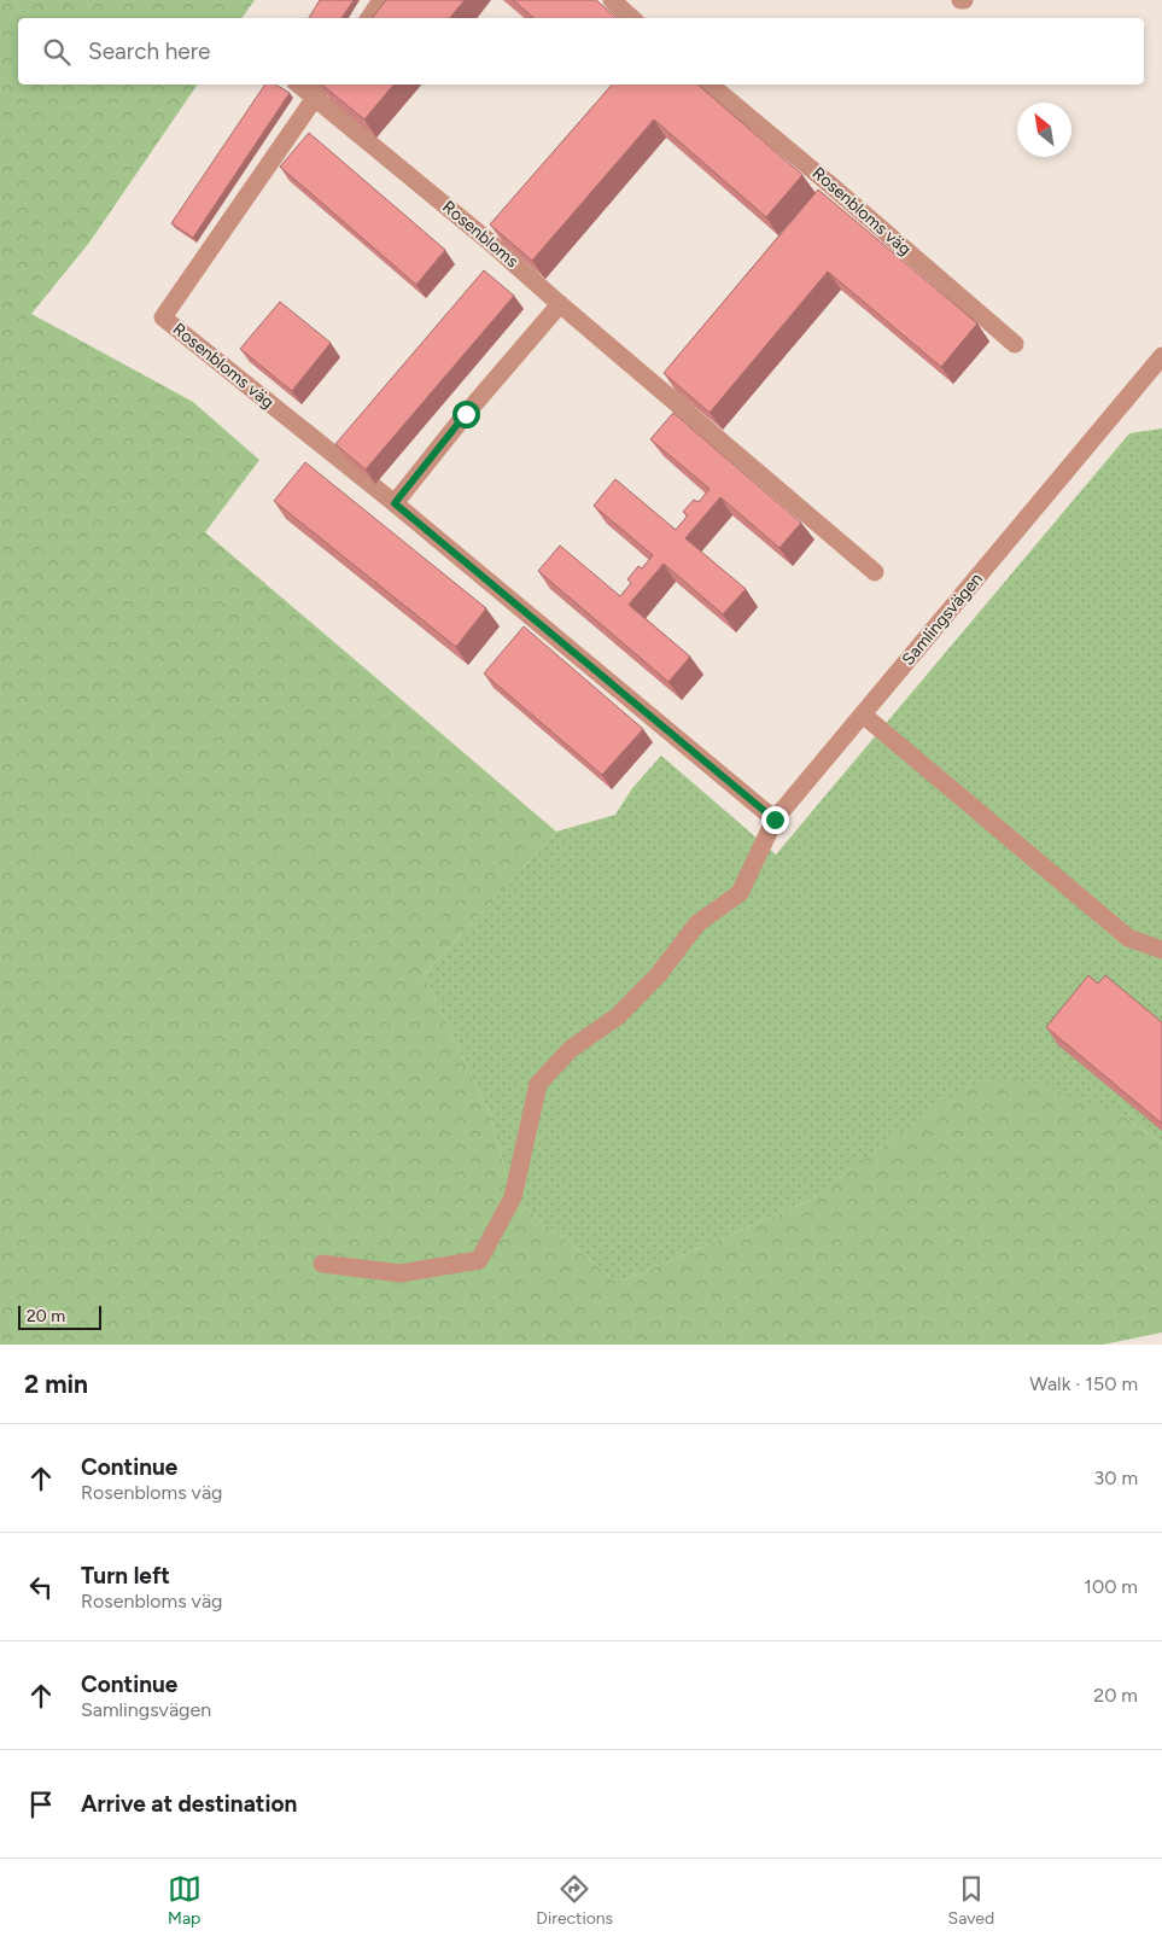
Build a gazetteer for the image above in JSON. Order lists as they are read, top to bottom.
{
  "streets": {
    "street": ["Rosenbloms väg", "Rosenbloms", "Samlingsvägen"]
  },
  "crossings": [
    ["Rosenbloms väg", "Rosenbloms"],
    ["Rosenbloms väg", "Samlingsvägen"]
  ],
  "scale_bar": "20 m",
  "north": "top left",
  "page": {
    "search": "Search here",
    "scale": "20 m",
    "heading": ["2 min", "Walk · 150 m"],
    "list": [
      ["Continue", "Rosenbloms väg", "30 m"],
      ["Turn left", "Rosenbloms väg", "100 m"],
      ["Continue", "Samlingsvägen", "20 m"],
      "Arrive at destination"
    ],
    "nav": ["Map", "Directions", "Saved"]
  }
}
